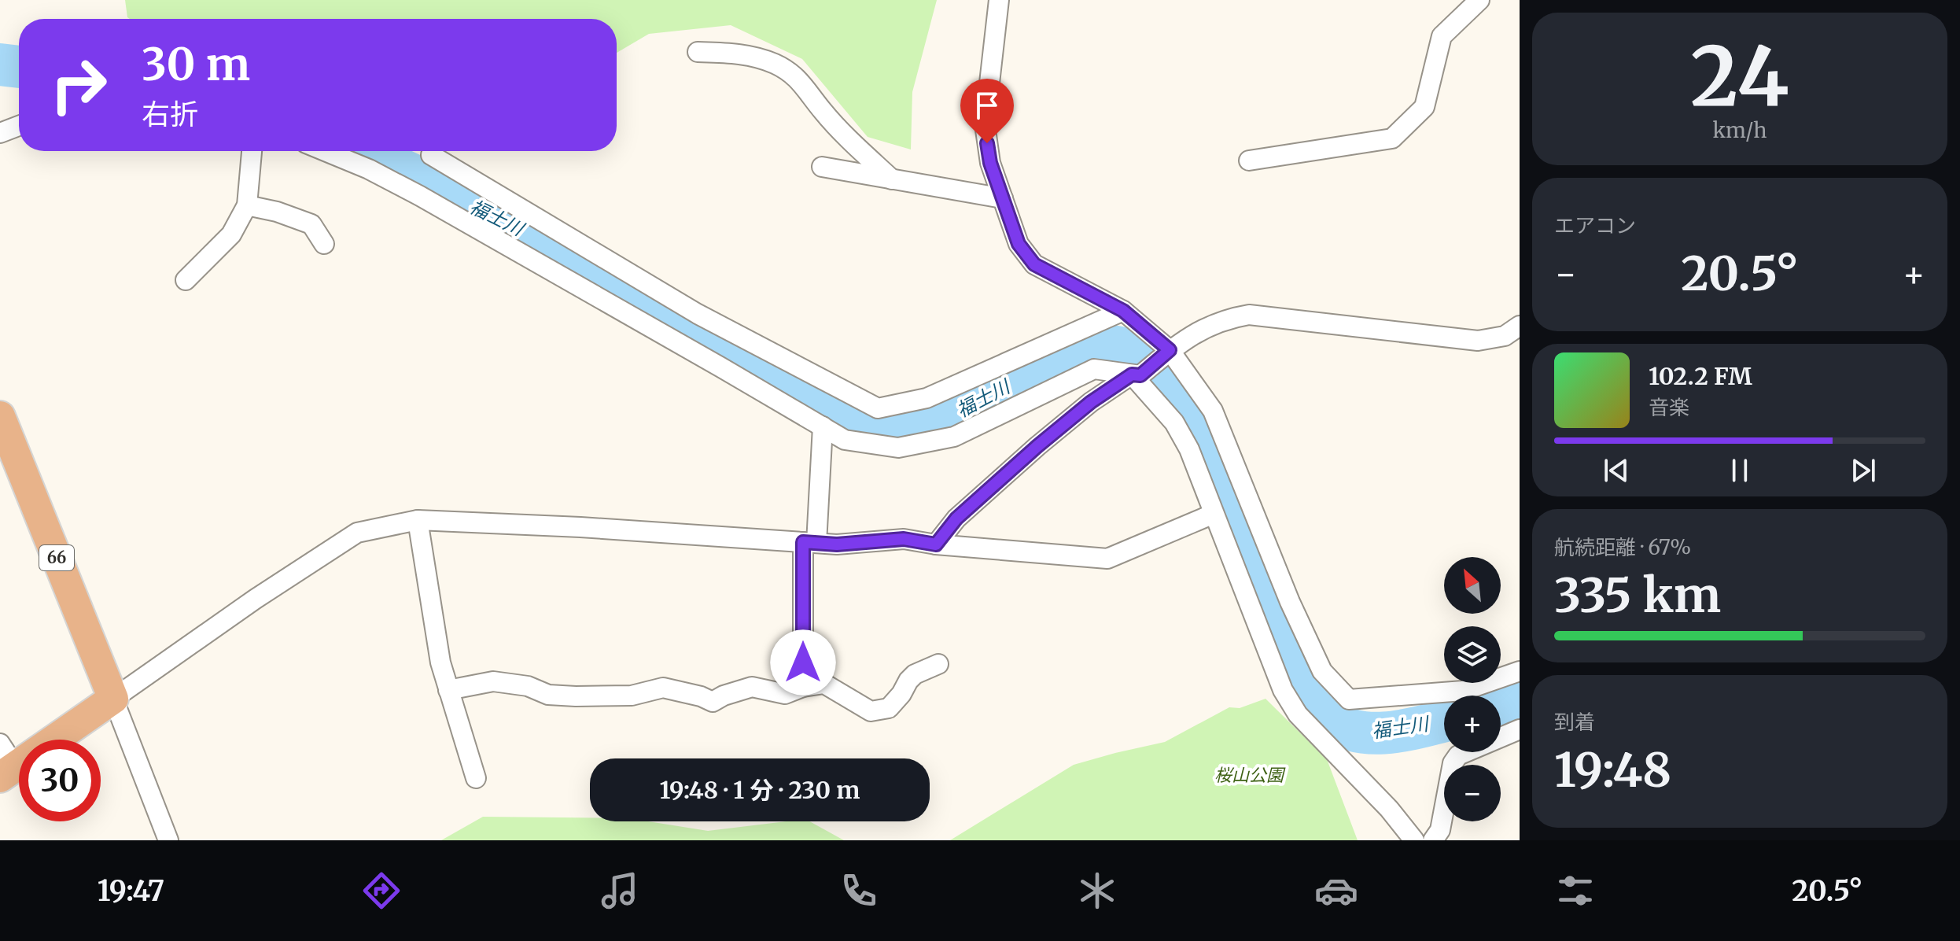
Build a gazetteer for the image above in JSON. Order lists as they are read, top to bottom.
{
  "streets": {
    "main road": ["66"]
  },
  "water": ["福士川"],
  "parks": ["桜山公園"],
  "north": "top left",
  "page": {
    "tile": [
      ["24", "km/h"],
      "エアコン",
      ["航続距離 · 67%", "335 km"],
      ["到着", "19:48"]
    ],
    "turn": ["30 m", "右折"],
    "heat": ["−", "20.5°", "+"],
    "song": ["102.2 FM", "音楽"],
    "map_buttons": ["+", "−"],
    "limit": "30",
    "trip": "19:48 · 1 分 · 230 m",
    "tabs": ["19:47", "20.5°"]
  }
}
